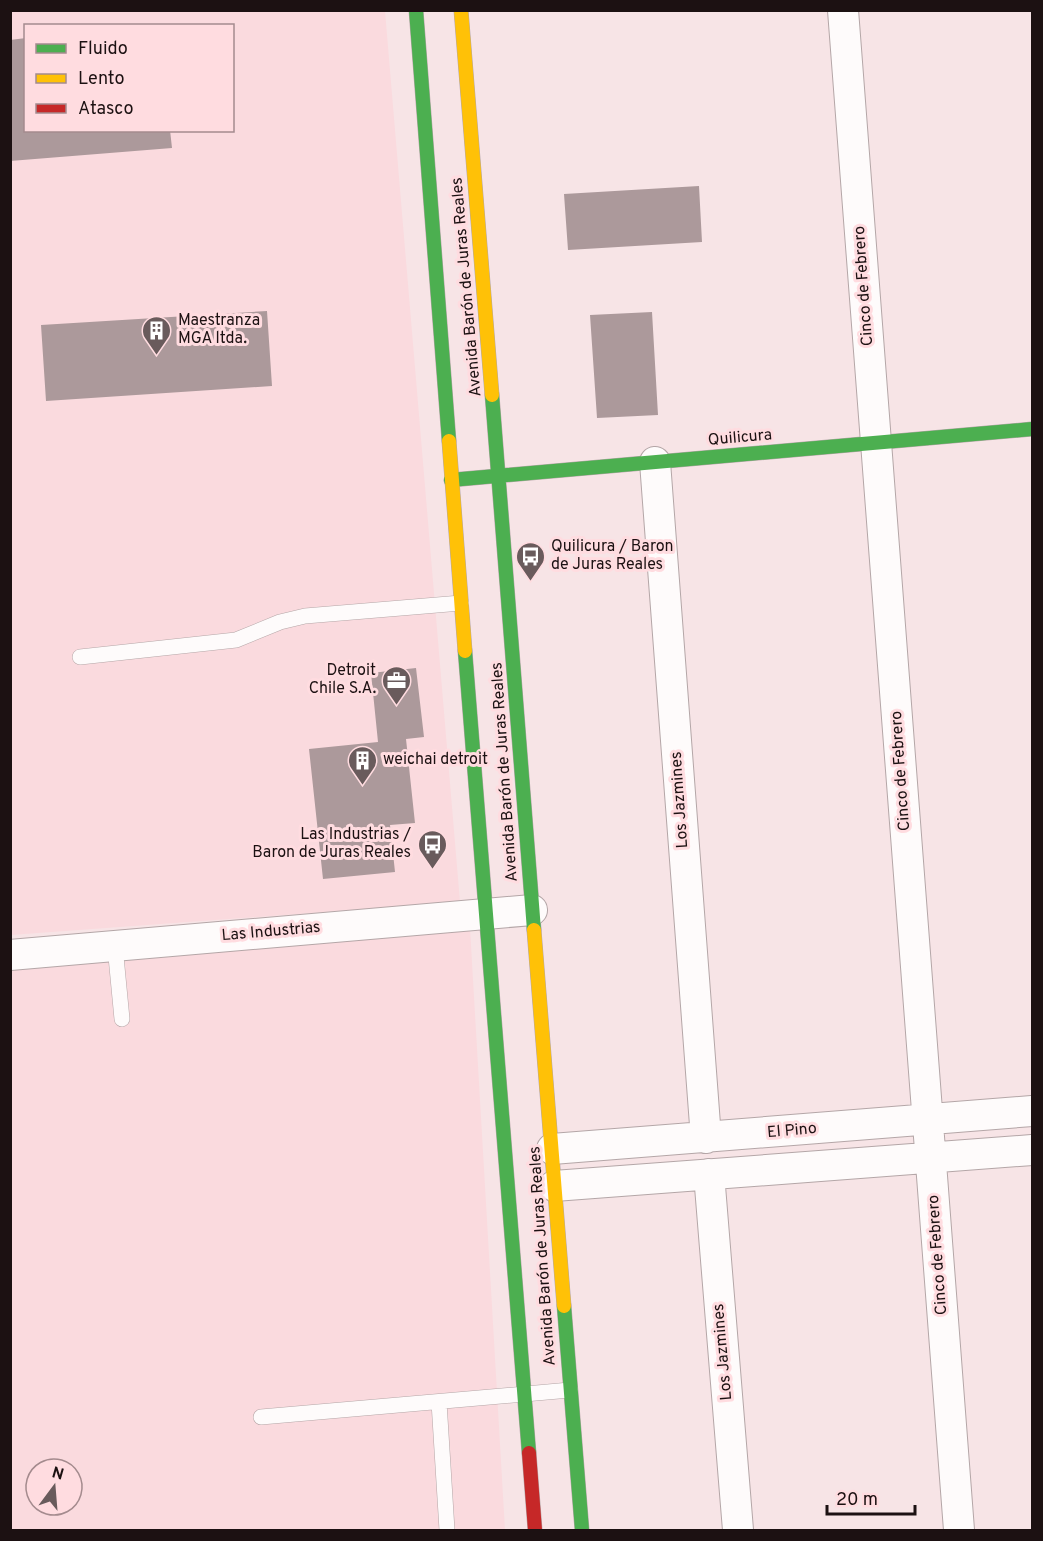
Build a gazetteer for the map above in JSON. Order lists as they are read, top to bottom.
{
  "streets": {
    "street": [
      "Cinco de Febrero",
      "Avenida Barón de Juras Reales",
      "Quilicura",
      "Los Jazmines",
      "Las Industrias",
      "El Pino"
    ]
  },
  "crossings": [
    ["Cinco de Febrero", "Quilicura"],
    ["Cinco de Febrero", "El Pino"],
    ["Avenida Barón de Juras Reales", "Quilicura"],
    ["Avenida Barón de Juras Reales", "Las Industrias"],
    ["Avenida Barón de Juras Reales", "El Pino"],
    ["Quilicura", "Los Jazmines"],
    ["Los Jazmines", "El Pino"]
  ],
  "places": {
    "building": ["Maestranza MGA ltda.", "weichai detroit"],
    "bus stop": ["Quilicura / Baron de Juras Reales", "Las Industrias / Baron de Juras Reales"],
    "office": ["Detroit Chile S.A."]
  },
  "legend": ["Fluido", "Lento", "Atasco"],
  "scale_bar": "20 m",
  "north": "top"
}
